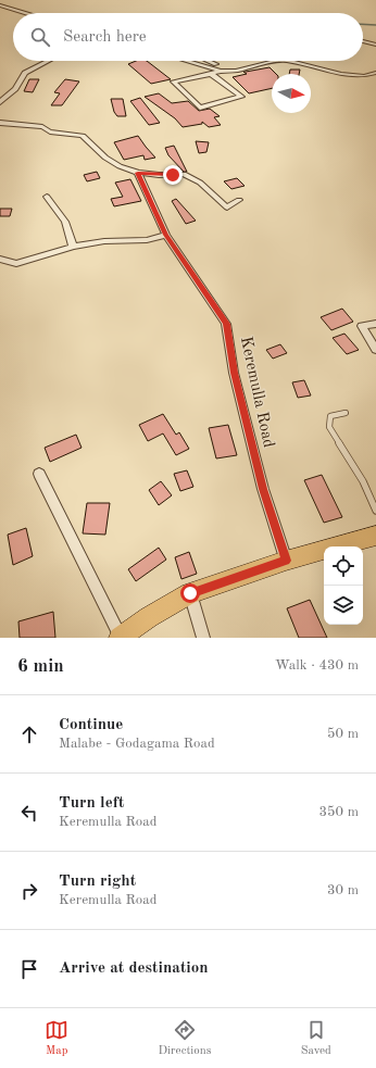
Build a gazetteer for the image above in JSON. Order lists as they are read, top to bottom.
{
  "streets": {
    "street": ["Keremulla Road"]
  },
  "north": "right",
  "page": {
    "search": "Search here",
    "heading": ["6 min", "Walk · 430 m"],
    "list": [
      ["Continue", "Malabe - Godagama Road", "50 m"],
      ["Turn left", "Keremulla Road", "350 m"],
      ["Turn right", "Keremulla Road", "30 m"],
      "Arrive at destination"
    ],
    "nav": ["Map", "Directions", "Saved"]
  }
}
